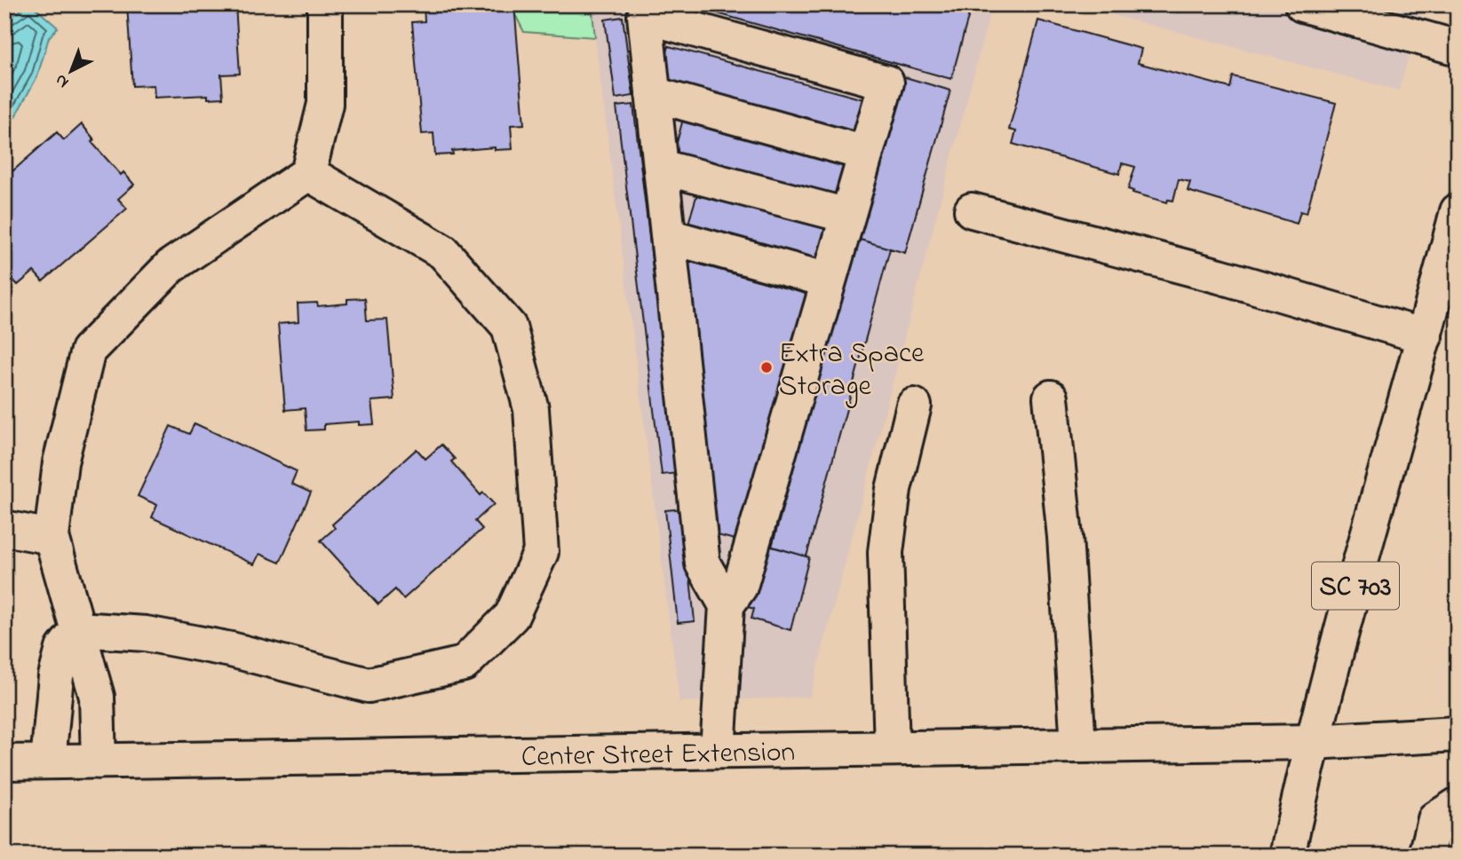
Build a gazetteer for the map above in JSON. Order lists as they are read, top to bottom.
{
  "streets": {
    "street": ["SC 703", "Center Street Extension"]
  },
  "crossings": [
    ["SC 703", "Center Street Extension"]
  ],
  "places": ["Extra Space Storage"],
  "north": "bottom left"
}
